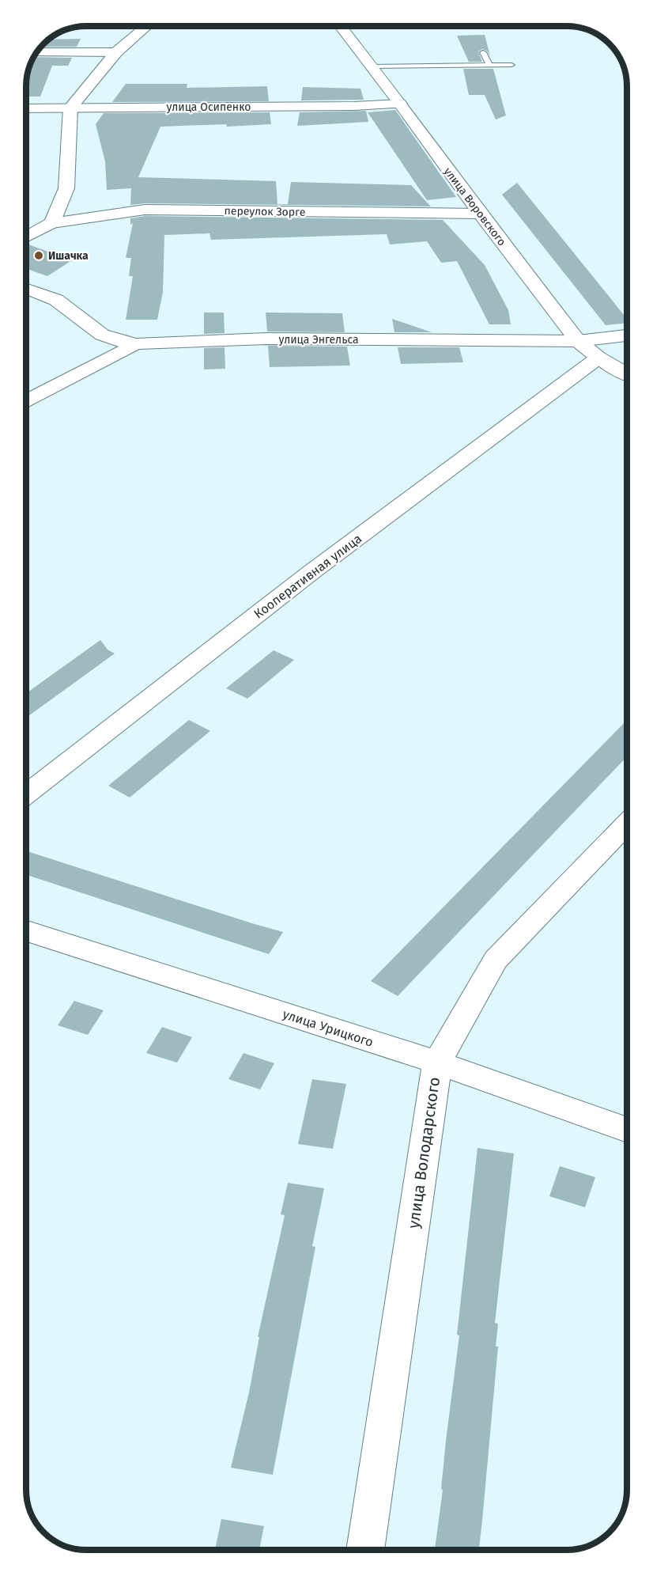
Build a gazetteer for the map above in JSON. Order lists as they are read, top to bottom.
{
  "streets": {
    "street": [
      "улица Осипенко",
      "улица Воровского",
      "переулок Зорге",
      "улица Энгельса",
      "Кооперативная улица",
      "улица Урицкого",
      "улица Володарского"
    ]
  },
  "crossings": [
    ["улица Осипенко", "улица Воровского"],
    ["улица Воровского", "переулок Зорге"],
    ["улица Воровского", "улица Энгельса"],
    ["улица Воровского", "Кооперативная улица"],
    ["улица Урицкого", "улица Володарского"]
  ],
  "places": ["Ишачка"]
}
